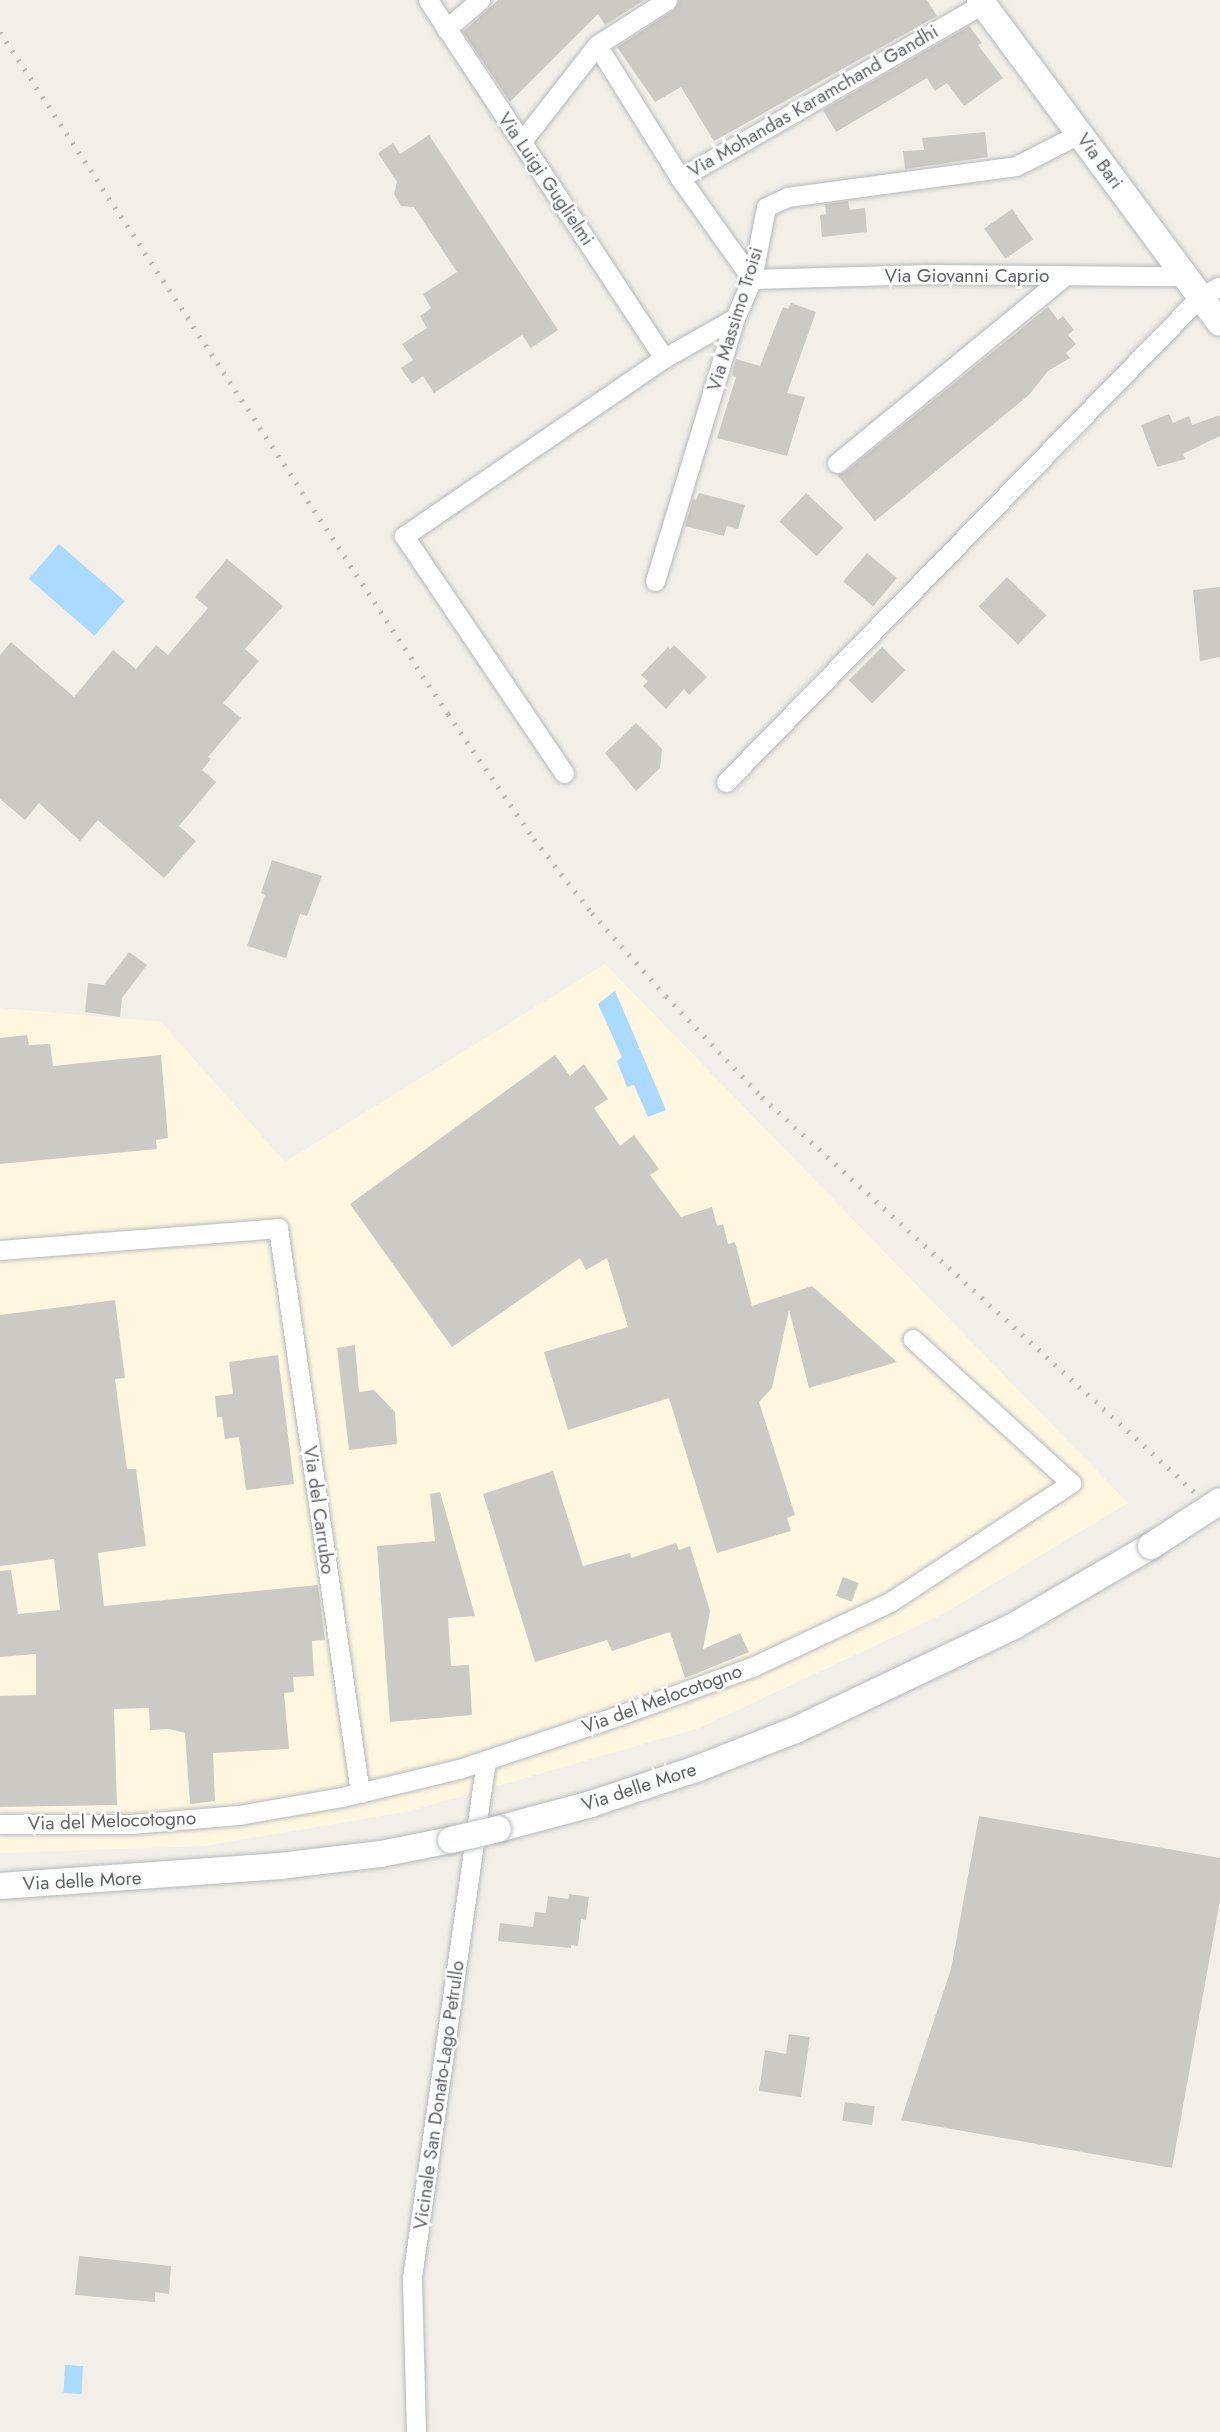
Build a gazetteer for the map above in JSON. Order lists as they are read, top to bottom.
{
  "streets": {
    "main road": ["Via Bari", "Via delle More"],
    "street": [
      "Via Mohandas Karamchand Gandhi",
      "Via Luigi Guglielmi",
      "Via Giovanni Caprio",
      "Via Massimo Troisi",
      "Via del Carrubo",
      "Via del Melocotogno",
      "Vicinale San Donato-Lago Petrullo"
    ]
  },
  "crossings": [
    ["Via Mohandas Karamchand Gandhi", "Via Bari"],
    ["Via Bari", "Via Giovanni Caprio"],
    ["Via Bari", "Via Massimo Troisi"],
    ["Via Giovanni Caprio", "Via Massimo Troisi"],
    ["Via del Carrubo", "Via del Melocotogno"],
    ["Via del Melocotogno", "Vicinale San Donato-Lago Petrullo"]
  ]
}
